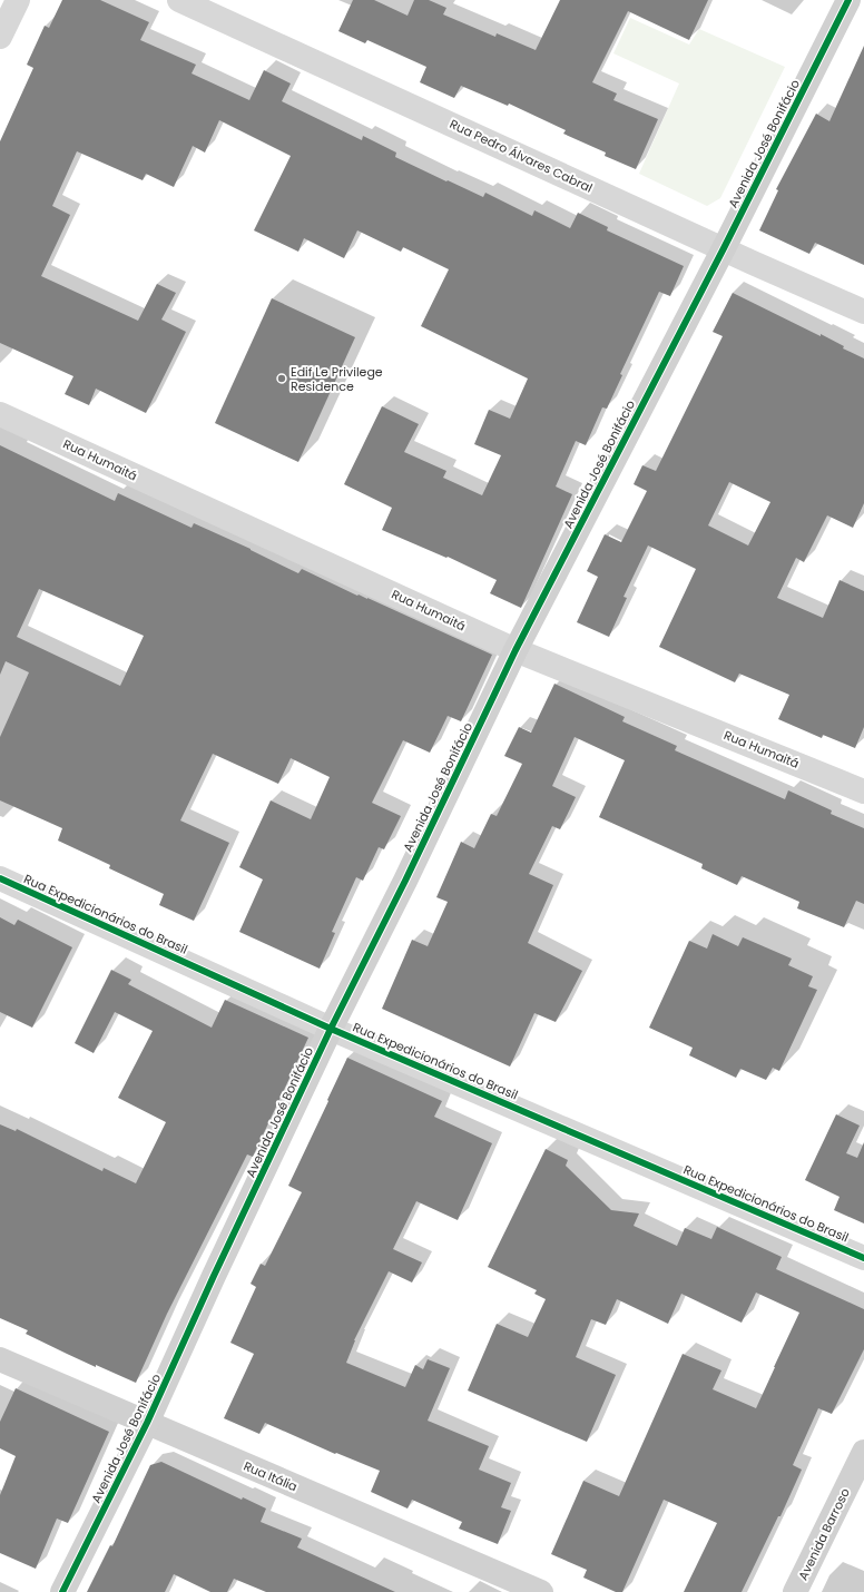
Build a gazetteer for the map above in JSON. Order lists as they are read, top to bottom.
{
  "streets": {
    "street": [
      "Avenida José Bonifácio",
      "Rua Pedro Álvares Cabral",
      "Rua Humaitá",
      "Rua Expedicionários do Brasil",
      "Rua Itália",
      "Avenida Barroso"
    ]
  },
  "crossings": [
    ["Avenida José Bonifácio", "Rua Pedro Álvares Cabral"],
    ["Avenida José Bonifácio", "Rua Humaitá"],
    ["Avenida José Bonifácio", "Rua Expedicionários do Brasil"],
    ["Avenida José Bonifácio", "Rua Itália"]
  ],
  "places": ["Edif Le Privilege Residence"]
}
